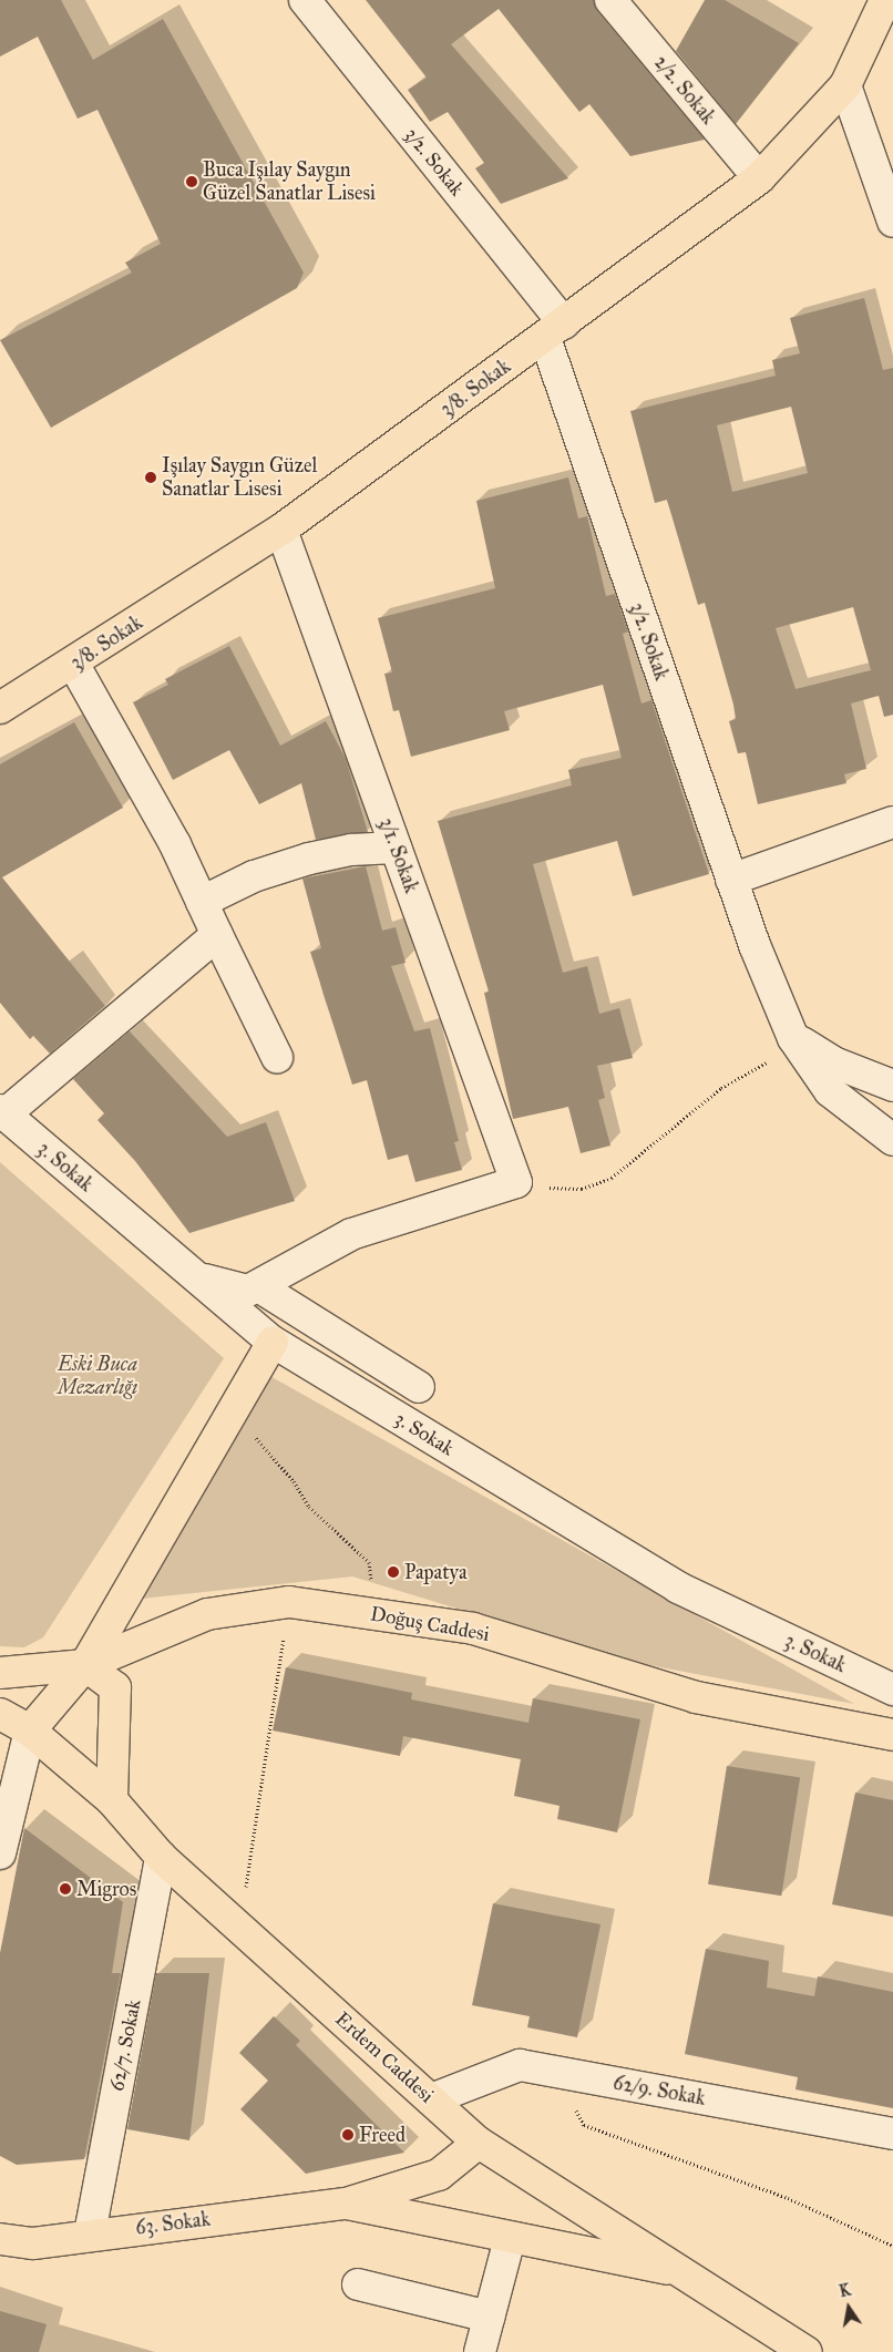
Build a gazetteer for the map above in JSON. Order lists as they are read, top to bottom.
{
  "streets": {
    "main road": [
      "3/8. Sokak",
      "Doğuş Caddesi",
      "Erdem Caddesi",
      "63. Sokak"
    ],
    "street": [
      "2/2. Sokak",
      "3/2. Sokak",
      "3/1. Sokak",
      "3. Sokak",
      "62/7. Sokak",
      "62/9. Sokak"
    ]
  },
  "crossings": [
    ["2/2. Sokak", "3/8. Sokak"],
    ["3/2. Sokak", "3/8. Sokak"],
    ["3/8. Sokak", "3/1. Sokak"],
    ["62/7. Sokak", "Erdem Caddesi"],
    ["62/7. Sokak", "63. Sokak"],
    ["Erdem Caddesi", "62/9. Sokak"]
  ],
  "parks": ["Eski Buca Mezarlığı"],
  "places": [
    "Buca Işılay Saygın Güzel Sanatlar Lisesi",
    "Işılay Saygın Güzel Sanatlar Lisesi",
    "Papatya",
    "Migros",
    "Freed"
  ],
  "north": "top"
}
